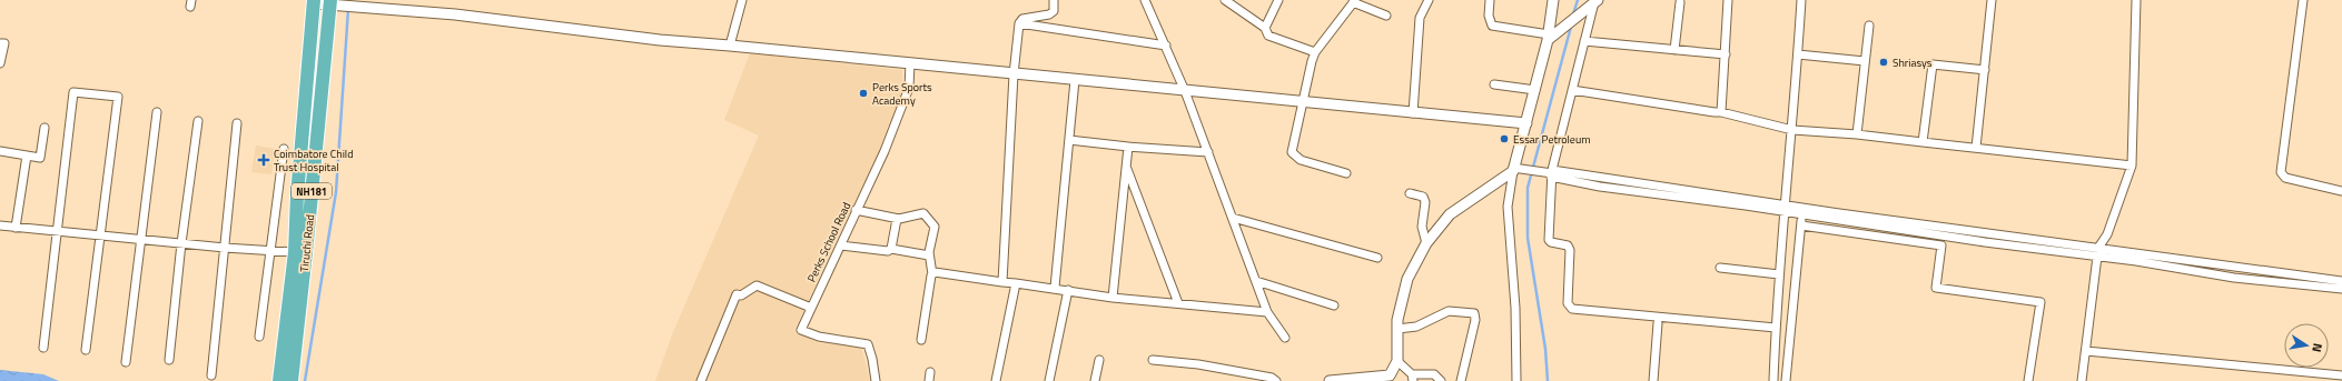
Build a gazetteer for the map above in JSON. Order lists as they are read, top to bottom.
{
  "streets": {
    "highway": ["NH181", "Tiruchi Road"],
    "street": ["Perks School Road"]
  },
  "places": {
    "other": ["Shriasys", "Perks Sports Academy", "Essar Petroleum"],
    "health": ["Coimbatore Child Trust Hospital"]
  },
  "north": "right"
}
